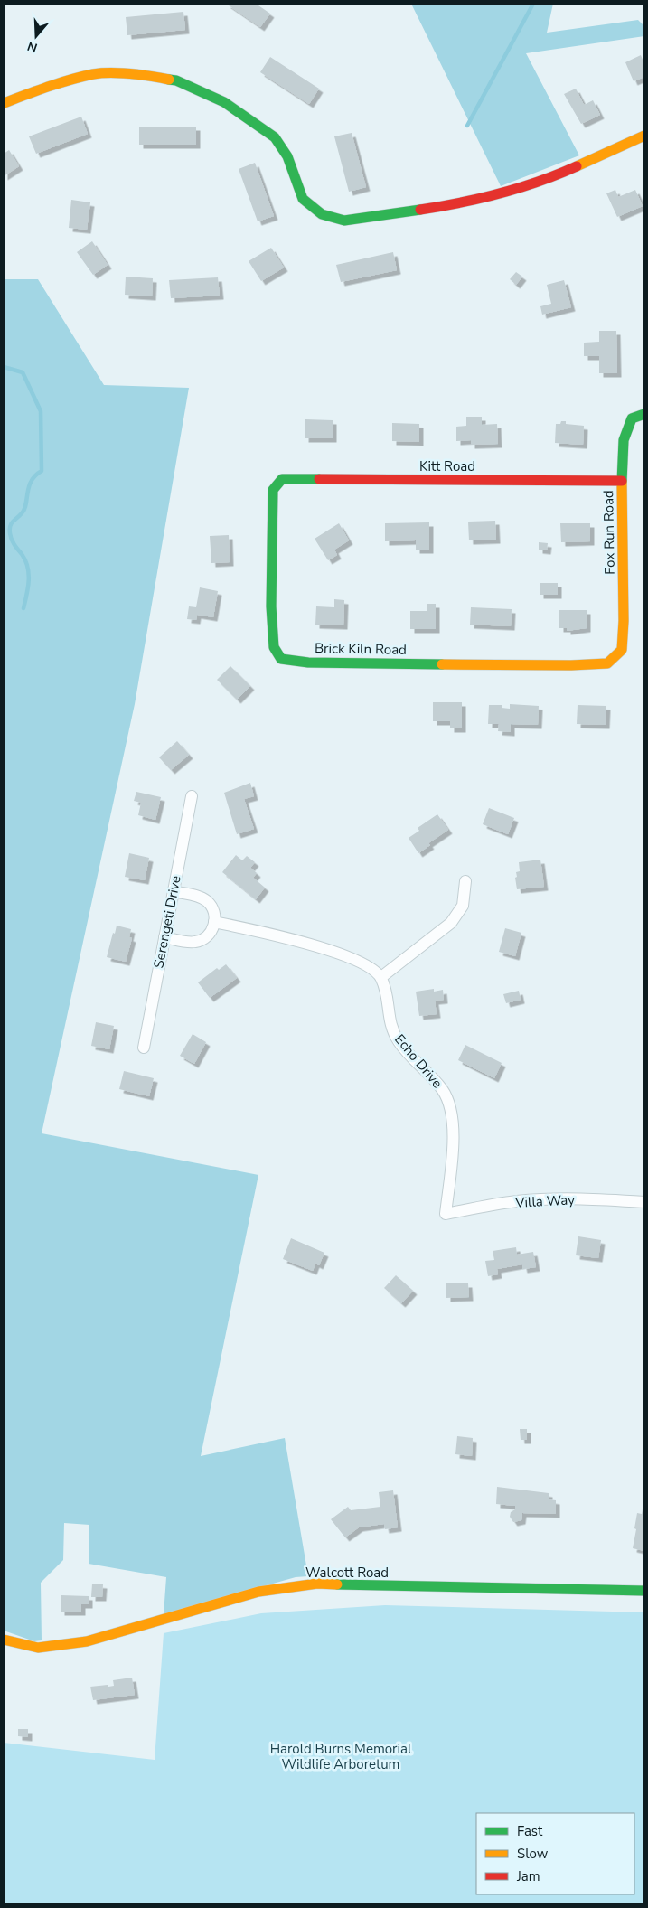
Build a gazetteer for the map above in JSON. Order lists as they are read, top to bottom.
{
  "streets": {
    "street": [
      "Kitt Road",
      "Fox Run Road",
      "Brick Kiln Road",
      "Serengeti Drive",
      "Echo Drive",
      "Villa Way",
      "Walcott Road"
    ]
  },
  "crossings": [
    ["Kitt Road", "Fox Run Road"],
    ["Kitt Road", "Brick Kiln Road"],
    ["Fox Run Road", "Brick Kiln Road"],
    ["Echo Drive", "Villa Way"]
  ],
  "parks": ["Harold Burns Memorial Wildlife Arboretum"],
  "legend": ["Fast", "Slow", "Jam"],
  "north": "bottom"
}
